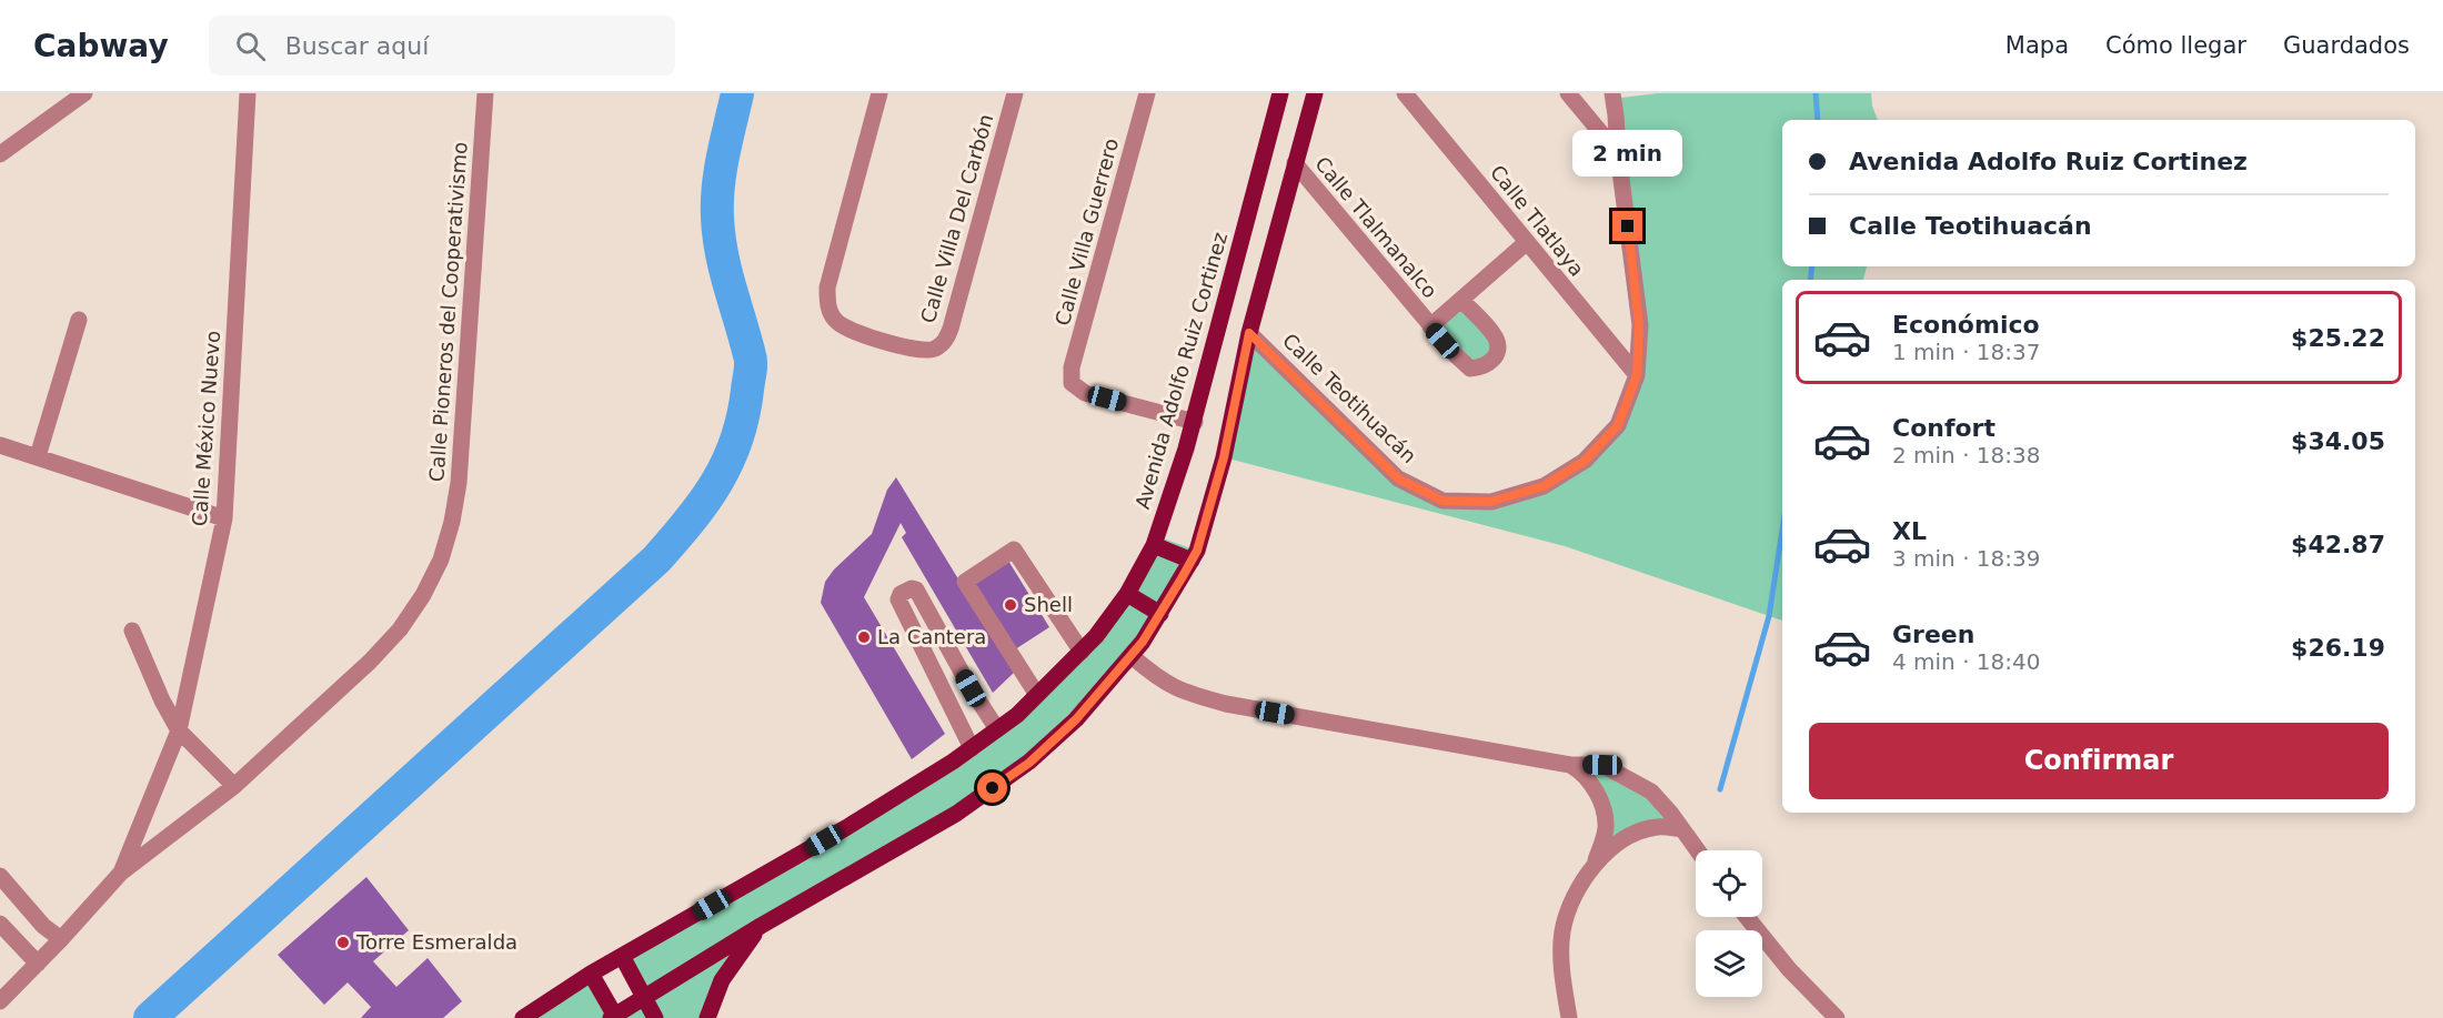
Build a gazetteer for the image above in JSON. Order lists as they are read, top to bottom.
{
  "streets": {
    "main road": ["Avenida Adolfo Ruiz Cortinez"],
    "street": [
      "Calle Villa Del Carbón",
      "Calle Tlatlaya",
      "Calle Tlalmanalco",
      "Calle Villa Guerrero",
      "Calle Pioneros del Cooperativismo",
      "Calle Teotihuacán",
      "Calle México Nuevo"
    ]
  },
  "crossings": [
    ["Calle Tlatlaya", "Calle Teotihuacán"],
    ["Calle Villa Guerrero", "Avenida Adolfo Ruiz Cortinez"],
    ["Calle Pioneros del Cooperativismo", "Calle México Nuevo"]
  ],
  "places": ["Shell", "La Cantera", "Torre Esmeralda"],
  "page": {
    "header": "Cabway",
    "search": "Buscar aquí",
    "nav": ["Mapa", "Cómo llegar", "Guardados"],
    "banner": ["Avenida Adolfo Ruiz Cortinez", "Calle Teotihuacán"],
    "bubble": "2 min",
    "list": [
      {
        "name": "Económico",
        "note": "1 min · 18:37",
        "value": "$25.22"
      },
      {
        "name": "Confort",
        "note": "2 min · 18:38",
        "value": "$34.05"
      },
      {
        "name": "XL",
        "note": "3 min · 18:39",
        "value": "$42.87"
      },
      {
        "name": "Green",
        "note": "4 min · 18:40",
        "value": "$26.19"
      }
    ],
    "buttons": "Confirmar"
  }
}
